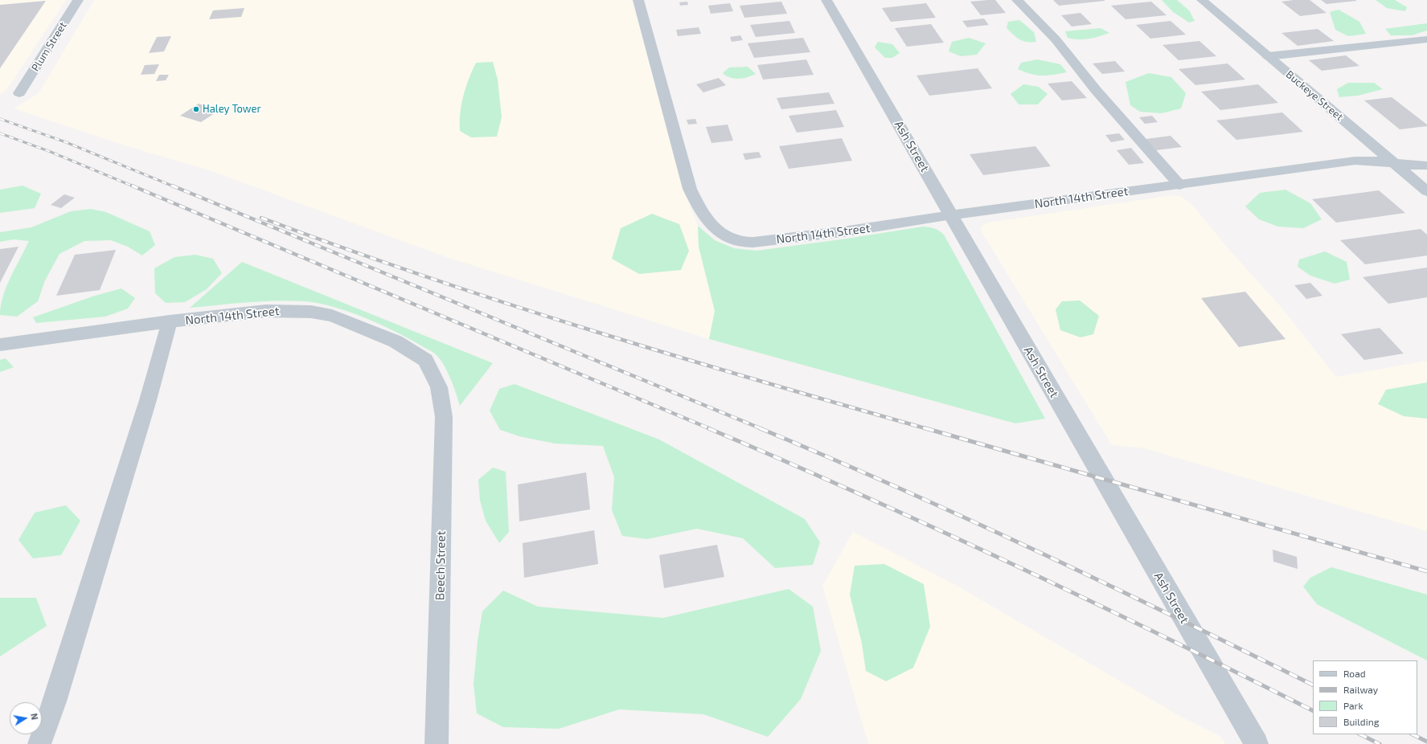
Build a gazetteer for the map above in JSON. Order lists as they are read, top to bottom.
{
  "streets": {
    "street": [
      "Plum Street",
      "Buckeye Street",
      "Ash Street",
      "North 14th Street",
      "Beech Street"
    ]
  },
  "crossings": [
    ["Buckeye Street", "North 14th Street"],
    ["Ash Street", "North 14th Street"],
    ["North 14th Street", "Beech Street"]
  ],
  "places": ["Haley Tower"],
  "legend": [
    "Road",
    "Railway",
    "Park",
    "Building"
  ],
  "north": "right"
}
